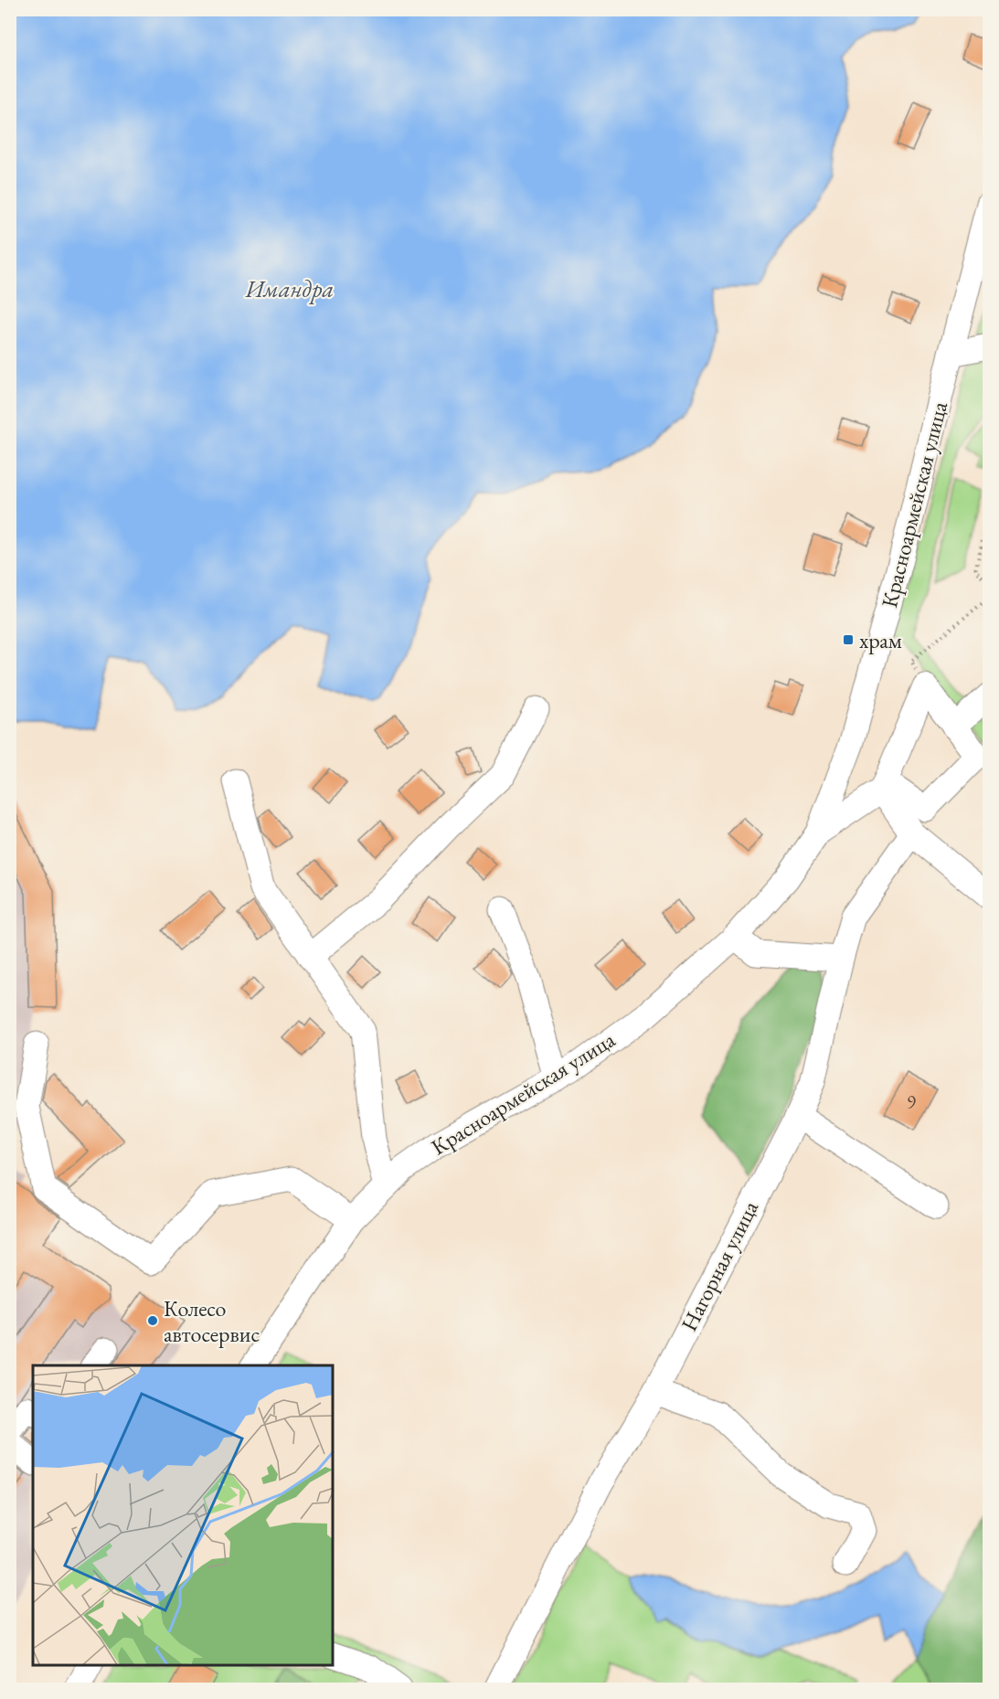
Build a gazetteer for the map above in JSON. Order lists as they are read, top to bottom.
{
  "streets": {
    "street": ["Красноармейская улица", "Нагорная улица"]
  },
  "water": ["Имандра"],
  "places": {
    "transit": ["храм"],
    "other": ["Колесо автосервис"]
  },
  "house_numbers": ["9"]
}
